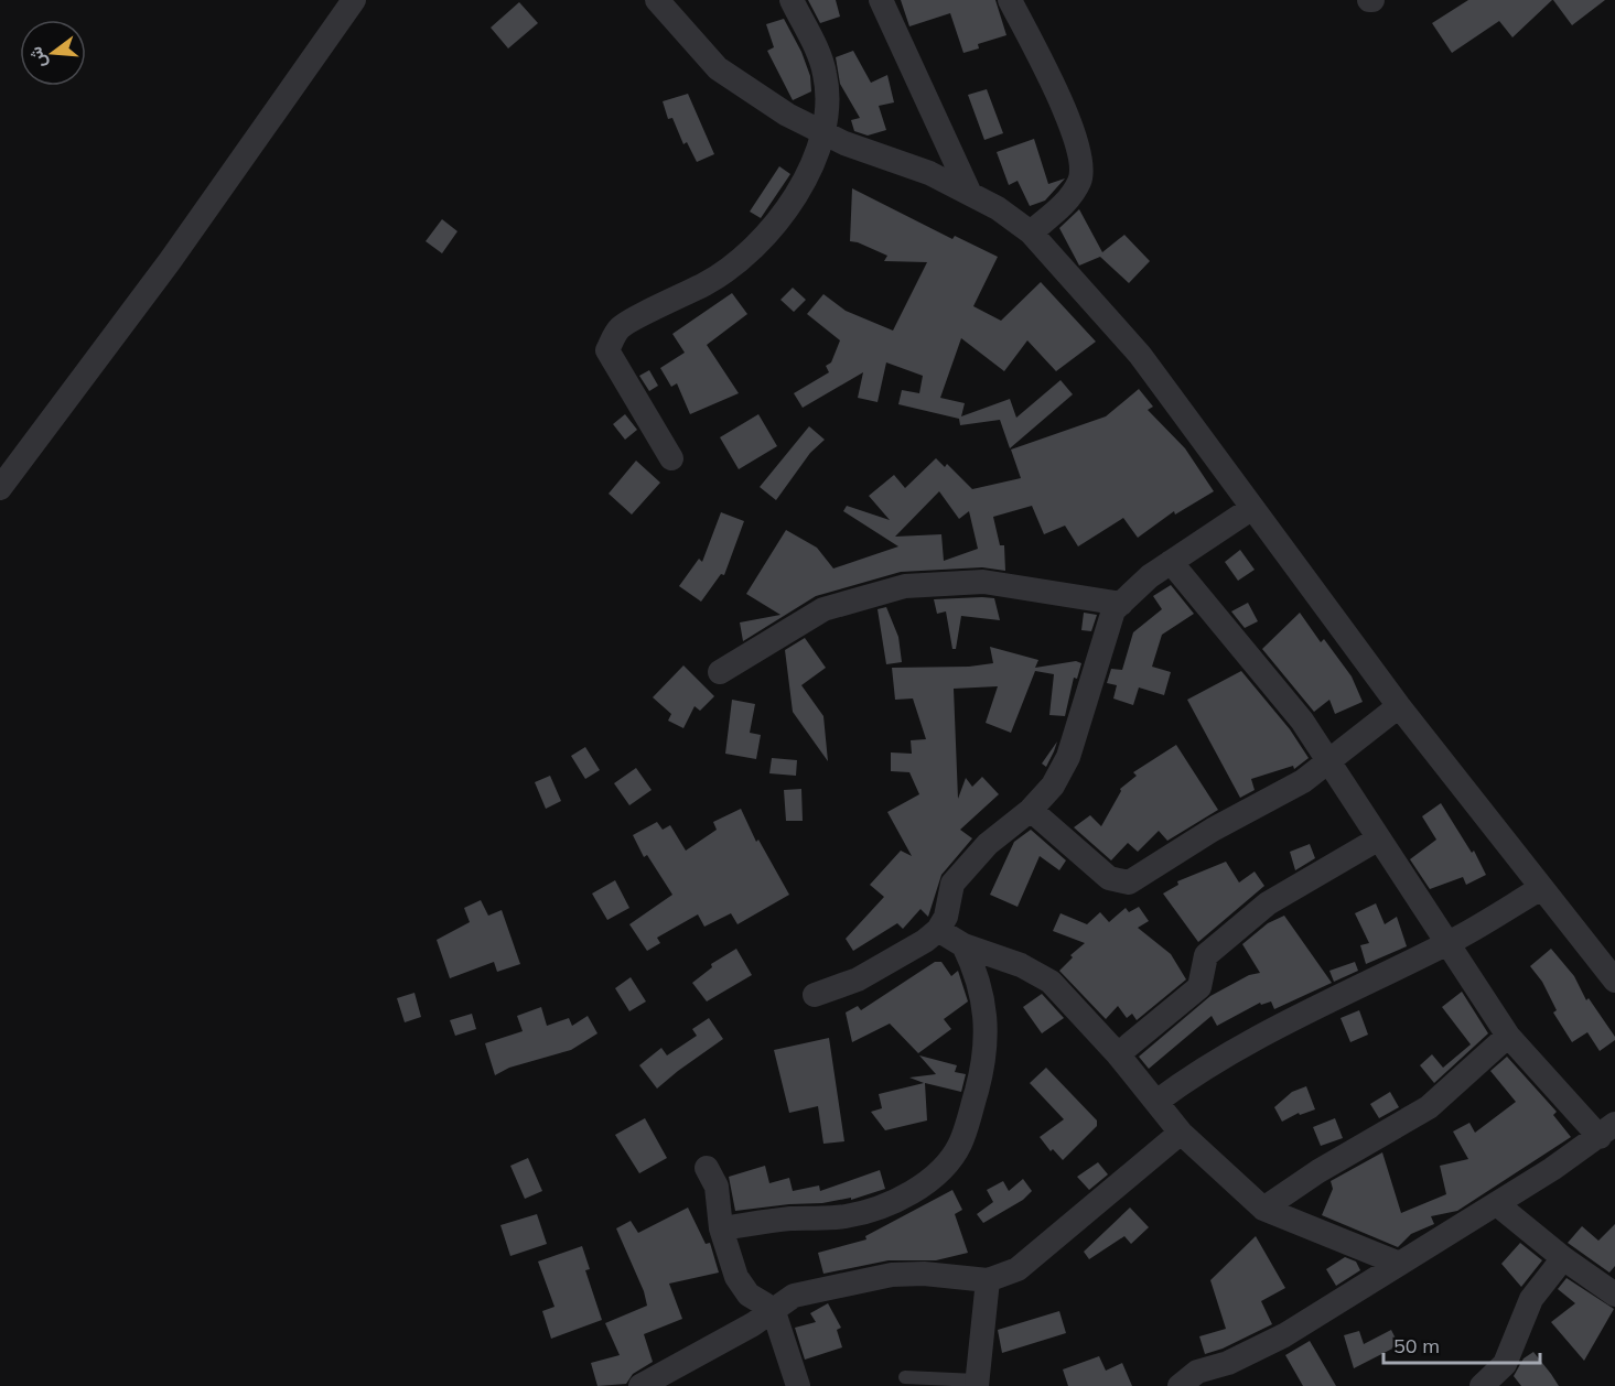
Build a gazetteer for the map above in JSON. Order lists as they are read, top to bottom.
{
  "scale_bar": "50 m",
  "north": "left"
}
